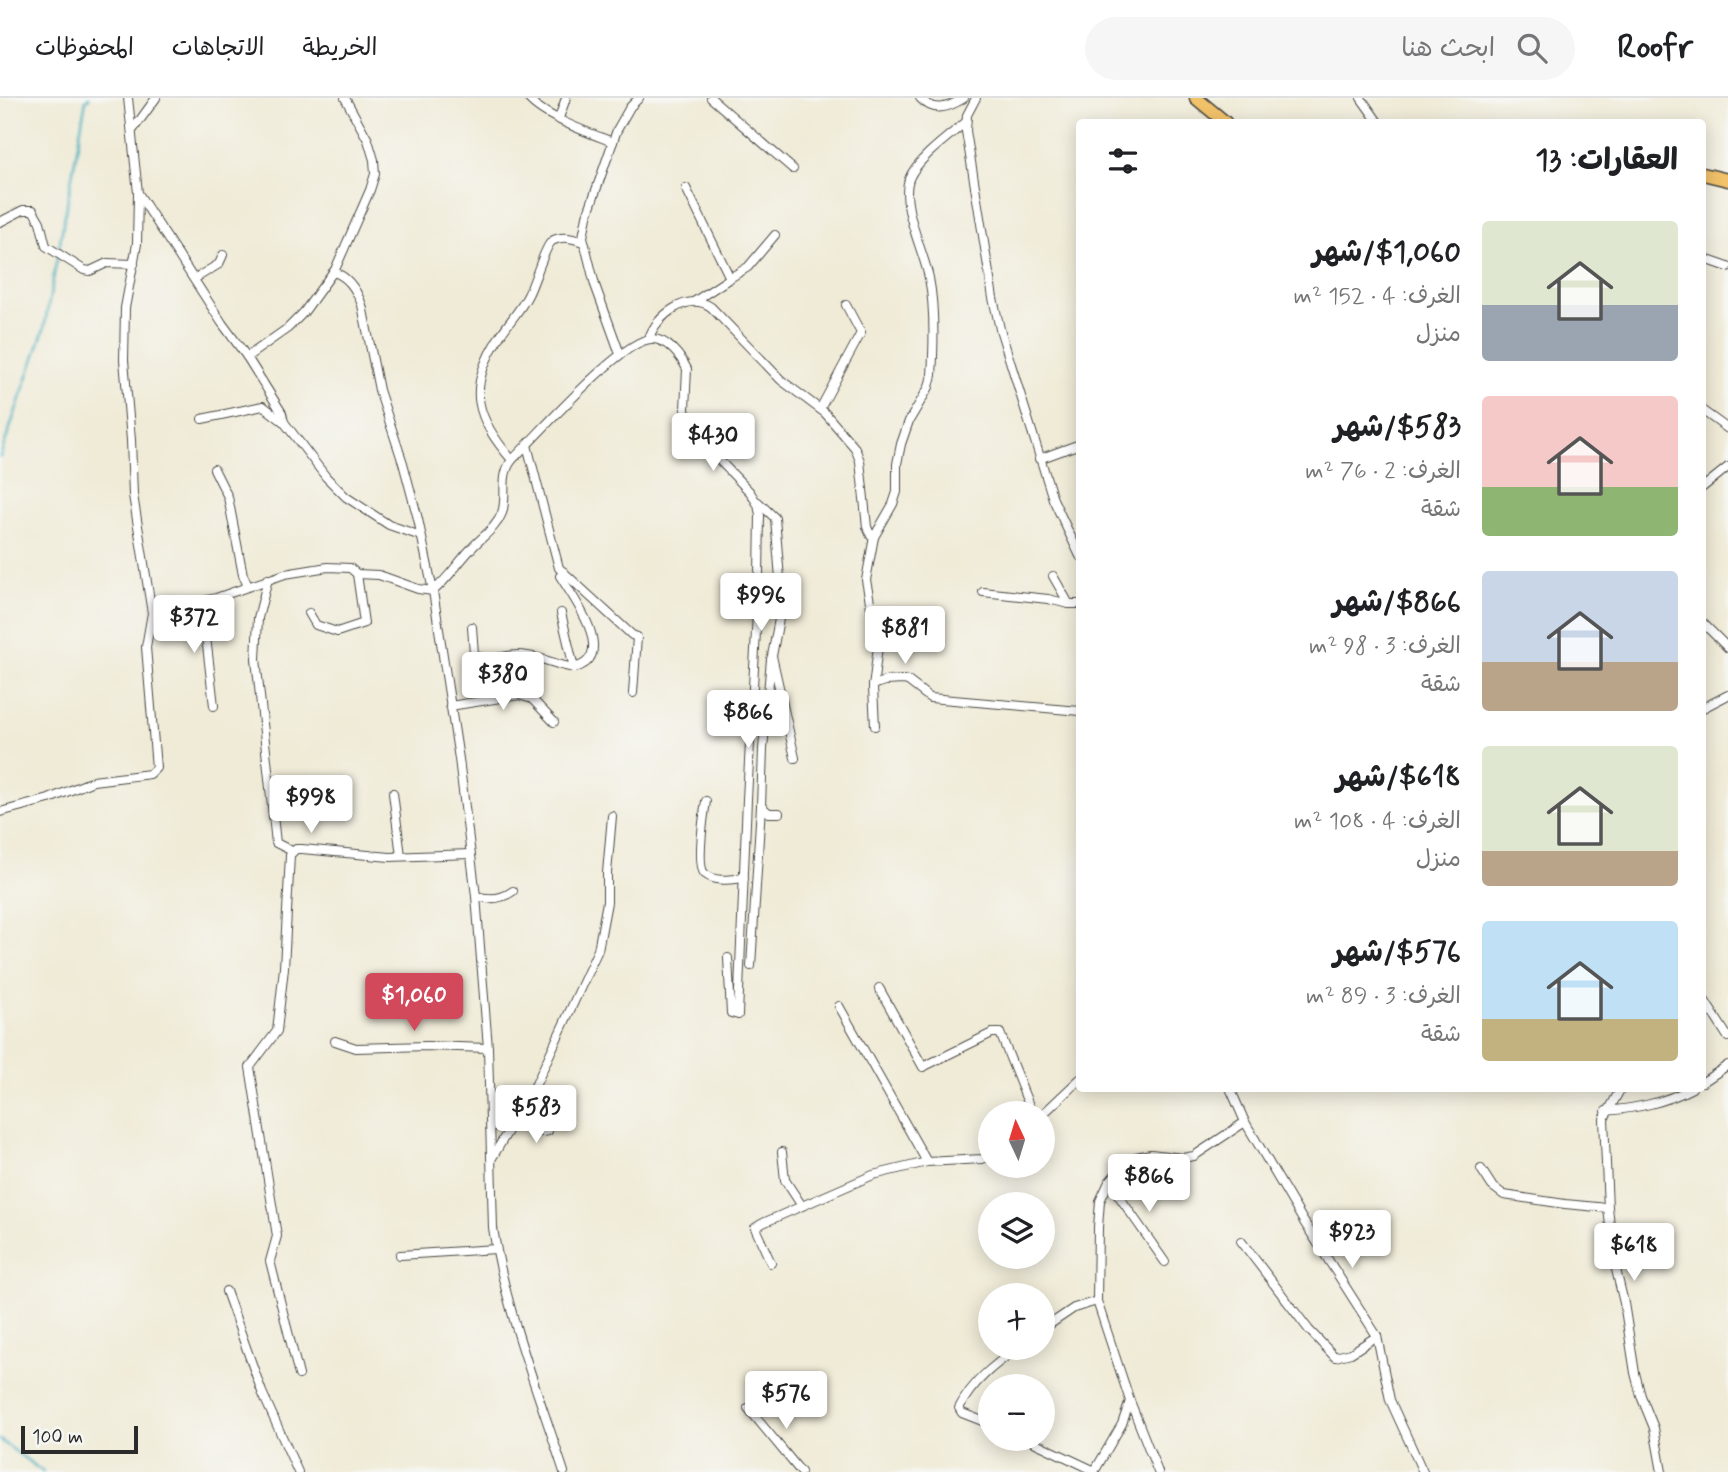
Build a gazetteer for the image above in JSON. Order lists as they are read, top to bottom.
{
  "scale_bar": "100 m",
  "north": "top",
  "page": {
    "header": "Roofr",
    "search": "ابحث هنا",
    "nav": ["الخريطة", "الاتجاهات", "المحفوظات"],
    "heading": "العقارات: 13",
    "list": [
      {
        "name": "$1,060/شهر",
        "note": "الغرف: 4 · 152 m² · منزل"
      },
      {
        "name": "$583/شهر",
        "note": "الغرف: 2 · 76 m² · شقة"
      },
      {
        "name": "$866/شهر",
        "note": "الغرف: 3 · 98 m² · شقة"
      },
      {
        "name": "$618/شهر",
        "note": "الغرف: 4 · 108 m² · منزل"
      },
      {
        "name": "$576/شهر",
        "note": "الغرف: 3 · 89 m² · شقة"
      }
    ],
    "price": [
      "$430",
      "$996",
      "$372",
      "$881",
      "$380",
      "$866",
      "$998",
      "$1,060",
      "$583",
      "$866",
      "$923",
      "$618",
      "$576"
    ],
    "map_buttons": ["+", "−"],
    "scale": "100 m"
  }
}
